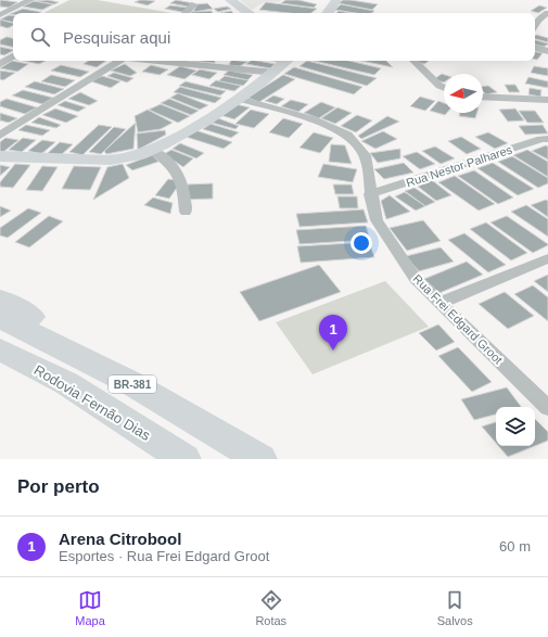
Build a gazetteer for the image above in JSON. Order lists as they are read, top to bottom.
{
  "streets": {
    "highway": ["BR-381", "Rodovia Fernão Dias"],
    "street": ["Rua Nestor Palhares", "Rua Frei Edgard Groot"]
  },
  "crossings": [
    ["Rua Nestor Palhares", "Rua Frei Edgard Groot"]
  ],
  "north": "left",
  "page": {
    "search": "Pesquisar aqui",
    "pins": "1",
    "heading": "Por perto",
    "list": [
      {
        "mark": "1",
        "name": "Arena Citrobool",
        "note": "Esportes · Rua Frei Edgard Groot",
        "value": "60 m"
      }
    ],
    "nav": ["Mapa", "Rotas", "Salvos"]
  }
}
